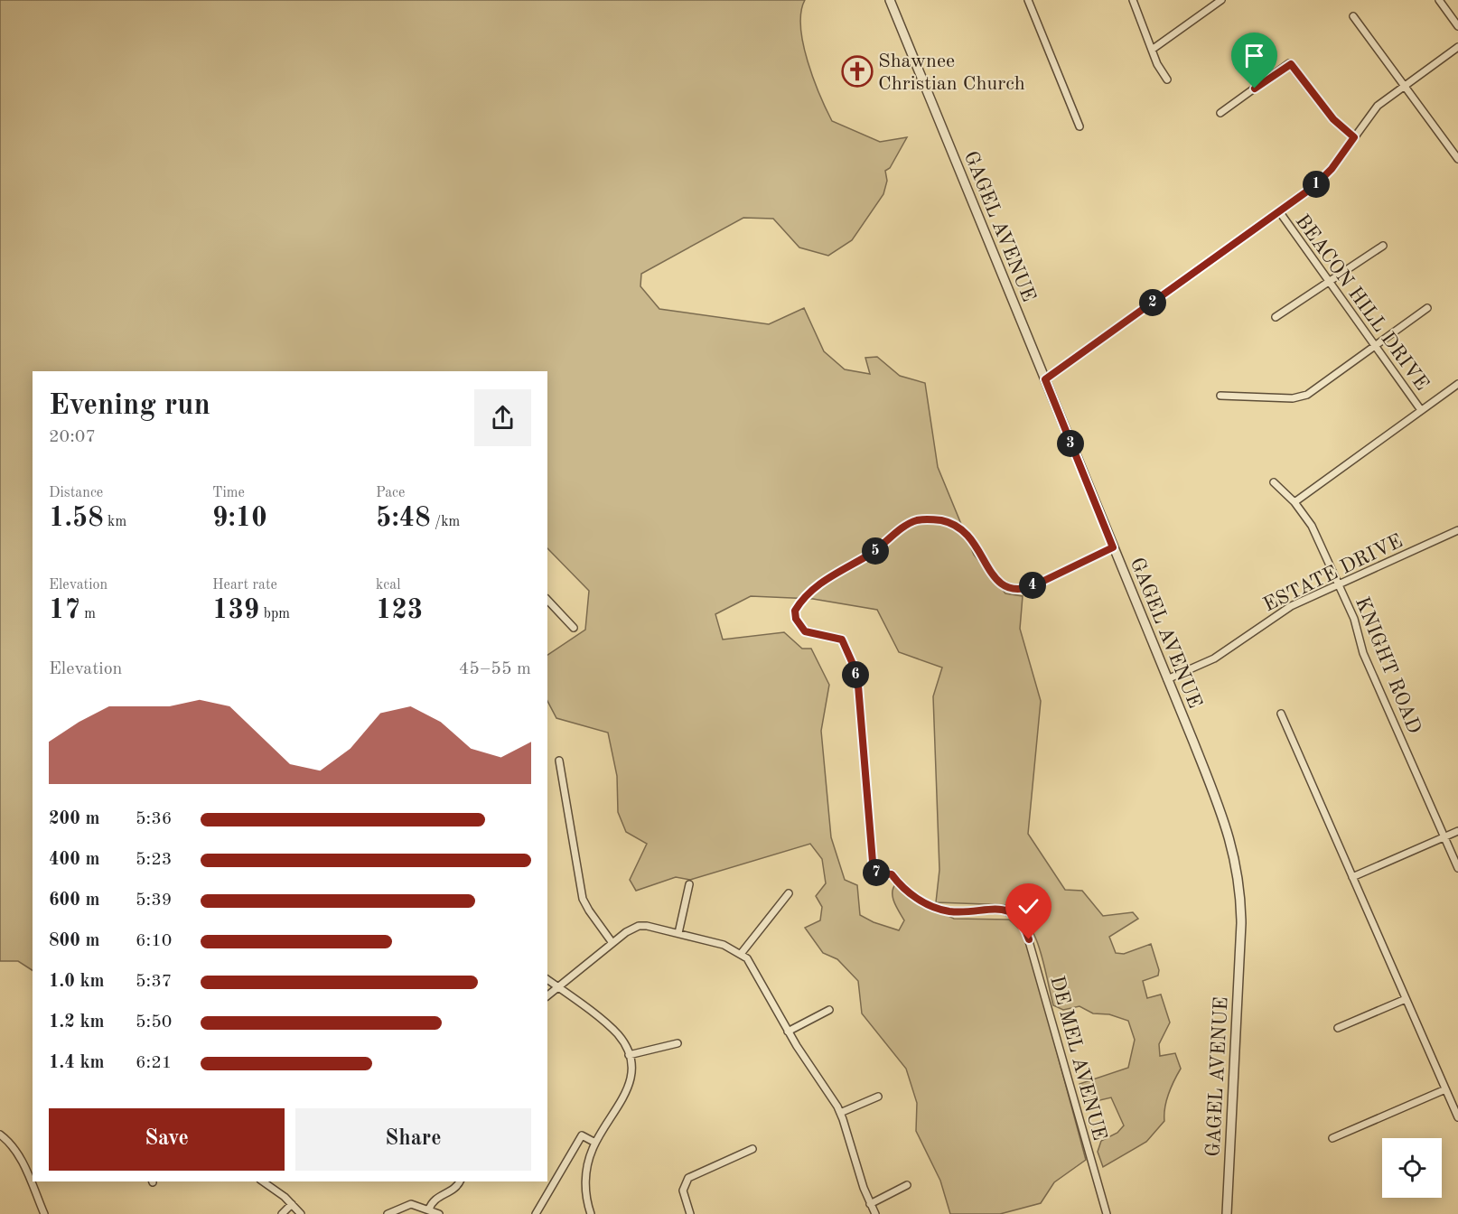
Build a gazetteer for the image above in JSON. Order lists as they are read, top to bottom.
{
  "streets": {
    "street": [
      "GAGEL AVENUE",
      "BEACON HILL DRIVE",
      "ESTATE DRIVE",
      "KNIGHT ROAD",
      "DE MEL AVENUE"
    ]
  },
  "crossings": [
    ["GAGEL AVENUE", "ESTATE DRIVE"],
    ["GAGEL AVENUE", "DE MEL AVENUE"],
    ["ESTATE DRIVE", "KNIGHT ROAD"]
  ],
  "places": {
    "church": ["Shawnee Christian Church"]
  },
  "page": {
    "pins": [
      "1",
      "2",
      "3",
      "5",
      "4",
      "6",
      "7"
    ],
    "heading": ["Evening run", "20:07"],
    "stats": [
      ["Distance", "1.58 km"],
      ["Time", "9:10"],
      ["Pace", "5:48 /km"],
      ["Elevation", "17 m"],
      ["Heart rate", "139 bpm"],
      ["kcal", "123"]
    ],
    "chart": ["Elevation", "45–55 m"],
    "list": [
      {
        "name": "200 m",
        "note": "5:36"
      },
      {
        "name": "400 m",
        "note": "5:23"
      },
      {
        "name": "600 m",
        "note": "5:39"
      },
      {
        "name": "800 m",
        "note": "6:10"
      },
      {
        "name": "1.0 km",
        "note": "5:37"
      },
      {
        "name": "1.2 km",
        "note": "5:50"
      },
      {
        "name": "1.4 km",
        "note": "6:21"
      }
    ],
    "buttons": ["Save", "Share"]
  }
}
